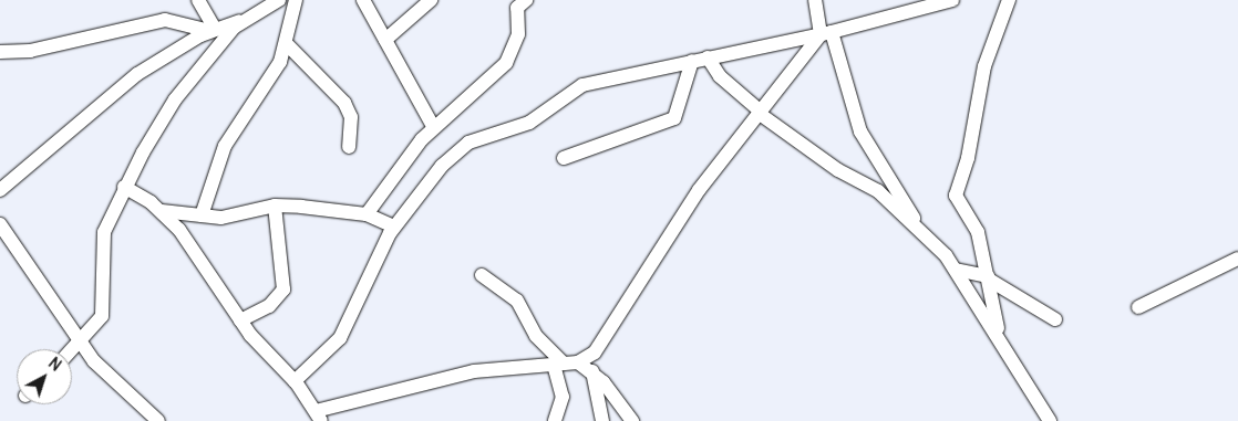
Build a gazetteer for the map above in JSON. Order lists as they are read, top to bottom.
{
  "north": "top right"
}
